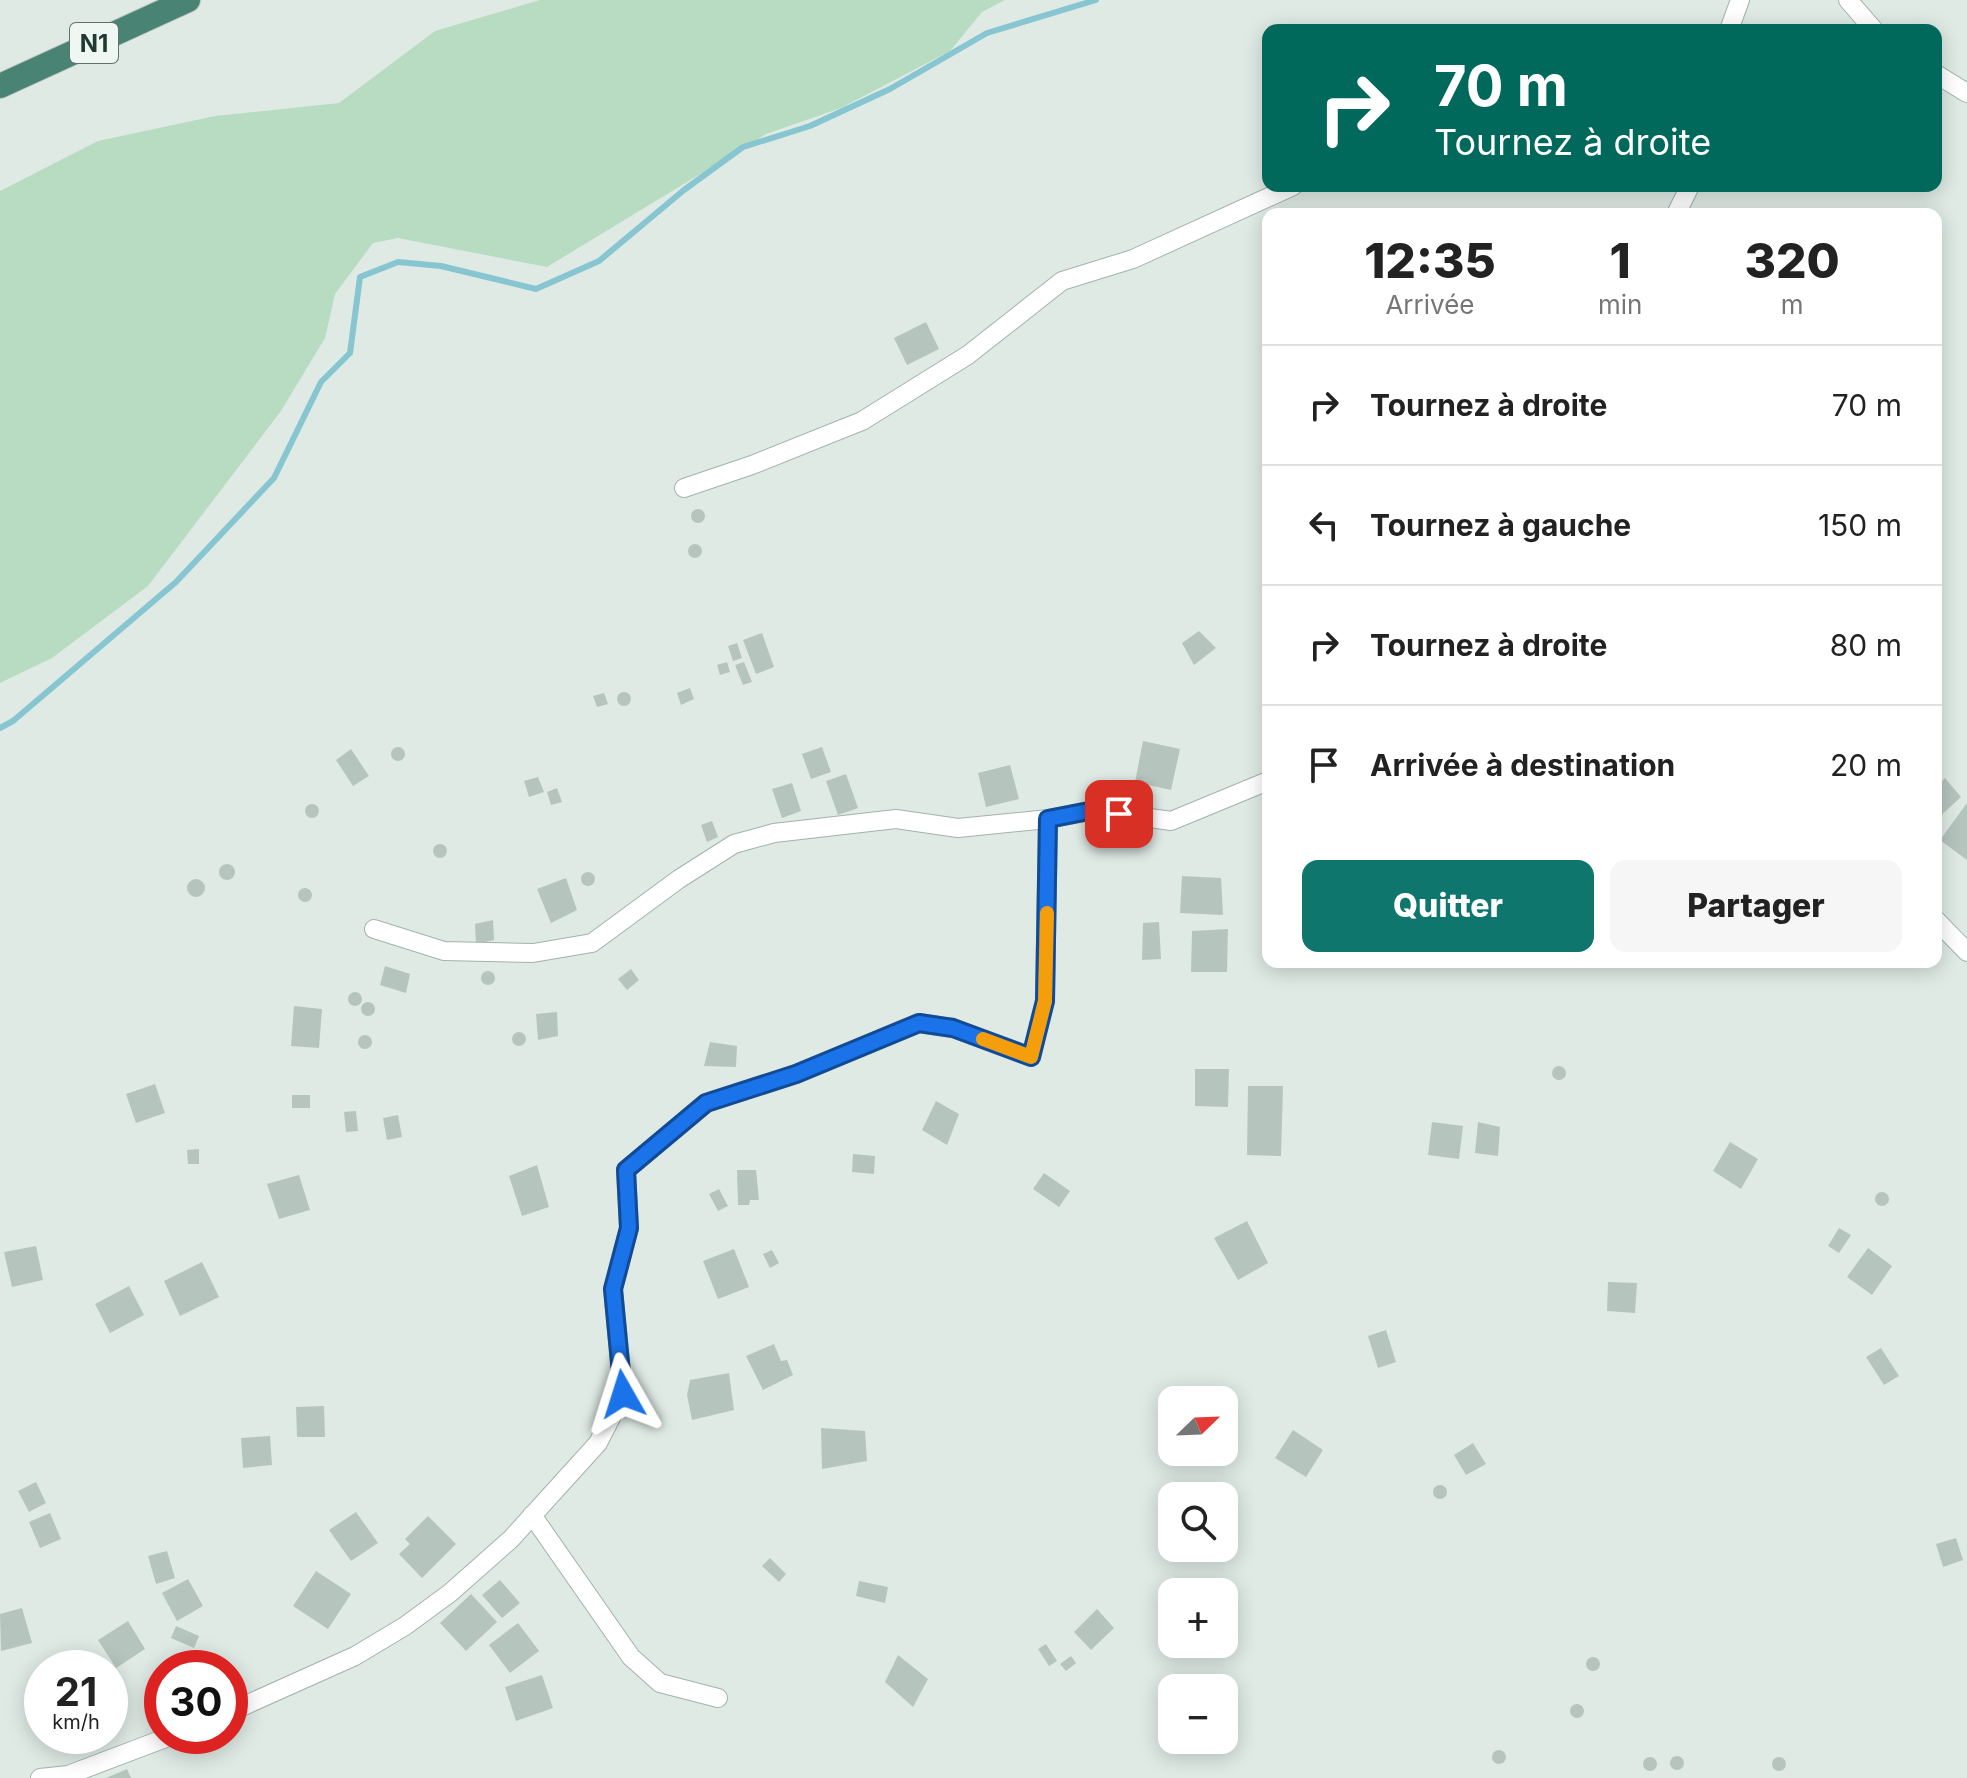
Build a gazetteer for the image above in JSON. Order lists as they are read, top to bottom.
{
  "streets": {
    "highway": ["N1"]
  },
  "north": "top right",
  "page": {
    "turn": ["70 m", "Tournez à droite"],
    "eta": [
      "12:35",
      "Arrivée",
      "1",
      "min",
      "320",
      "m"
    ],
    "list": [
      {
        "name": "Tournez à droite",
        "value": "70 m"
      },
      {
        "name": "Tournez à gauche",
        "value": "150 m"
      },
      {
        "name": "Tournez à droite",
        "value": "80 m"
      },
      {
        "name": "Arrivée à destination",
        "value": "20 m"
      }
    ],
    "buttons": ["Quitter", "Partager"],
    "map_buttons": ["+", "−"],
    "speed": "21 km/h",
    "limit": "30"
  }
}
